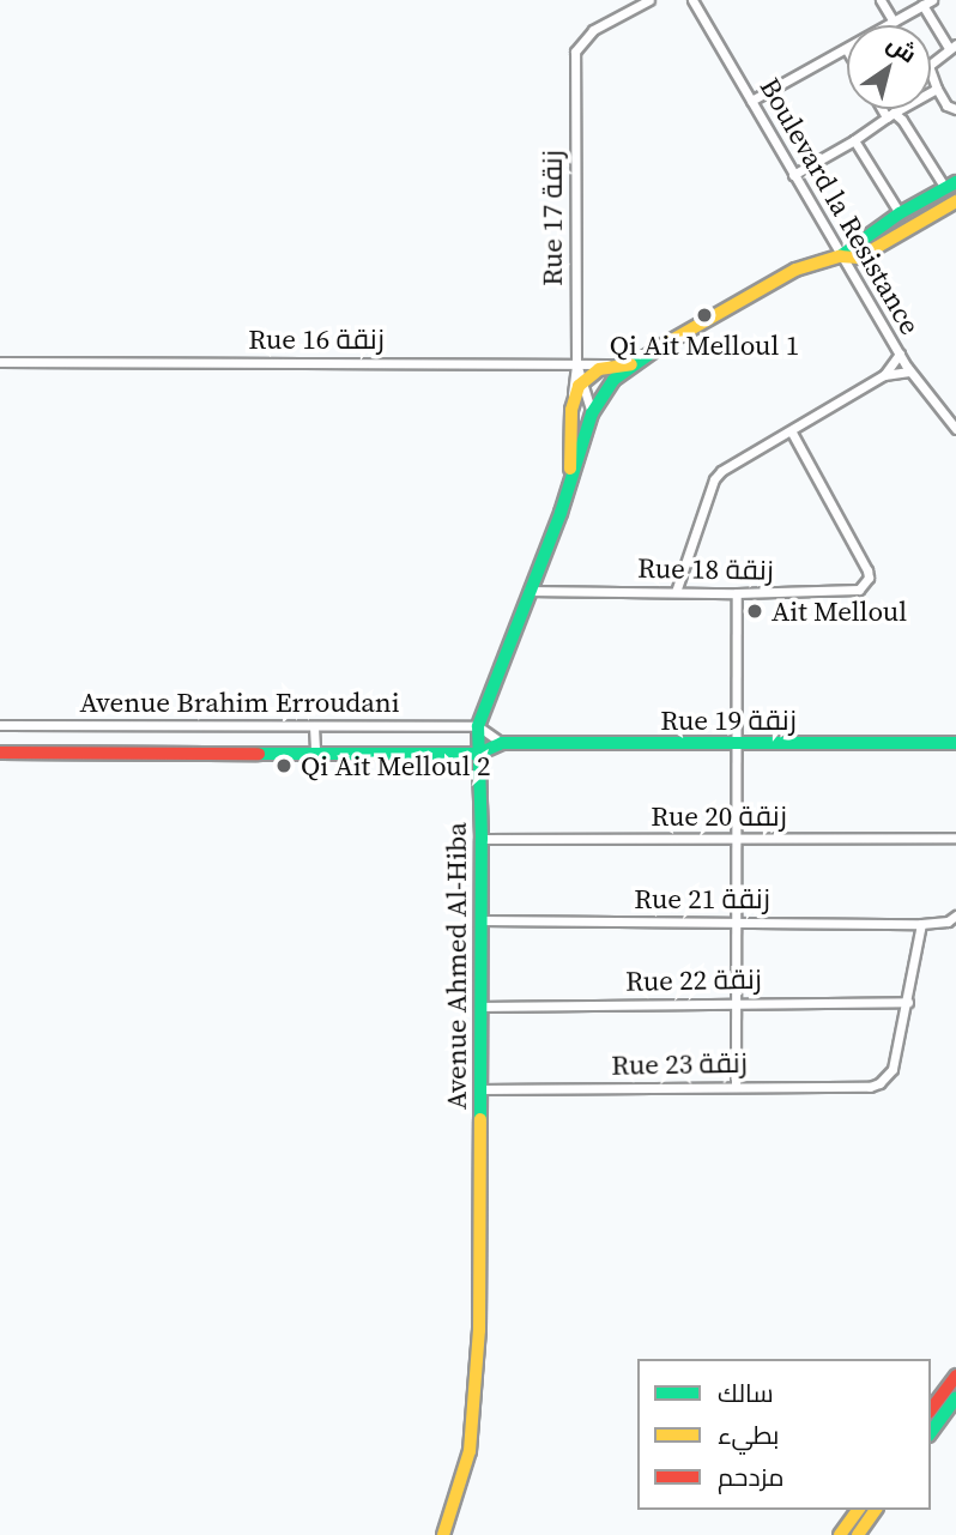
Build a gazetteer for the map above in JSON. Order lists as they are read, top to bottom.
{
  "streets": {
    "main road": [
      "Rue 17 زنقة",
      "Rue 16 زنقة",
      "Avenue Brahim Erroudani",
      "Rue 19 زنقة",
      "Avenue Ahmed Al-Hiba"
    ],
    "street": [
      "Boulevard la Resistance",
      "Rue 18 زنقة",
      "Rue 20 زنقة",
      "Rue 21 زنقة",
      "Rue 22 زنقة",
      "Rue 23 زنقة"
    ]
  },
  "crossings": [
    ["Boulevard la Resistance", "Avenue Ahmed Al-Hiba"],
    ["Rue 17 زنقة", "Rue 16 زنقة"],
    ["Rue 17 زنقة", "Avenue Ahmed Al-Hiba"],
    ["Rue 16 زنقة", "Avenue Ahmed Al-Hiba"],
    ["Rue 18 زنقة", "Avenue Ahmed Al-Hiba"],
    ["Avenue Brahim Erroudani", "Rue 19 زنقة"],
    ["Avenue Brahim Erroudani", "Avenue Ahmed Al-Hiba"],
    ["Rue 19 زنقة", "Avenue Ahmed Al-Hiba"],
    ["Rue 20 زنقة", "Avenue Ahmed Al-Hiba"],
    ["Rue 21 زنقة", "Avenue Ahmed Al-Hiba"],
    ["Avenue Ahmed Al-Hiba", "Rue 22 زنقة"],
    ["Avenue Ahmed Al-Hiba", "Rue 23 زنقة"],
    ["Rue 22 زنقة", "Rue 23 زنقة"]
  ],
  "places": ["Qi Ait Melloul 1", "Ait Melloul", "Qi Ait Melloul 2"],
  "legend": ["سالك", "بطيء", "مزدحم"],
  "north": "top right"
}
